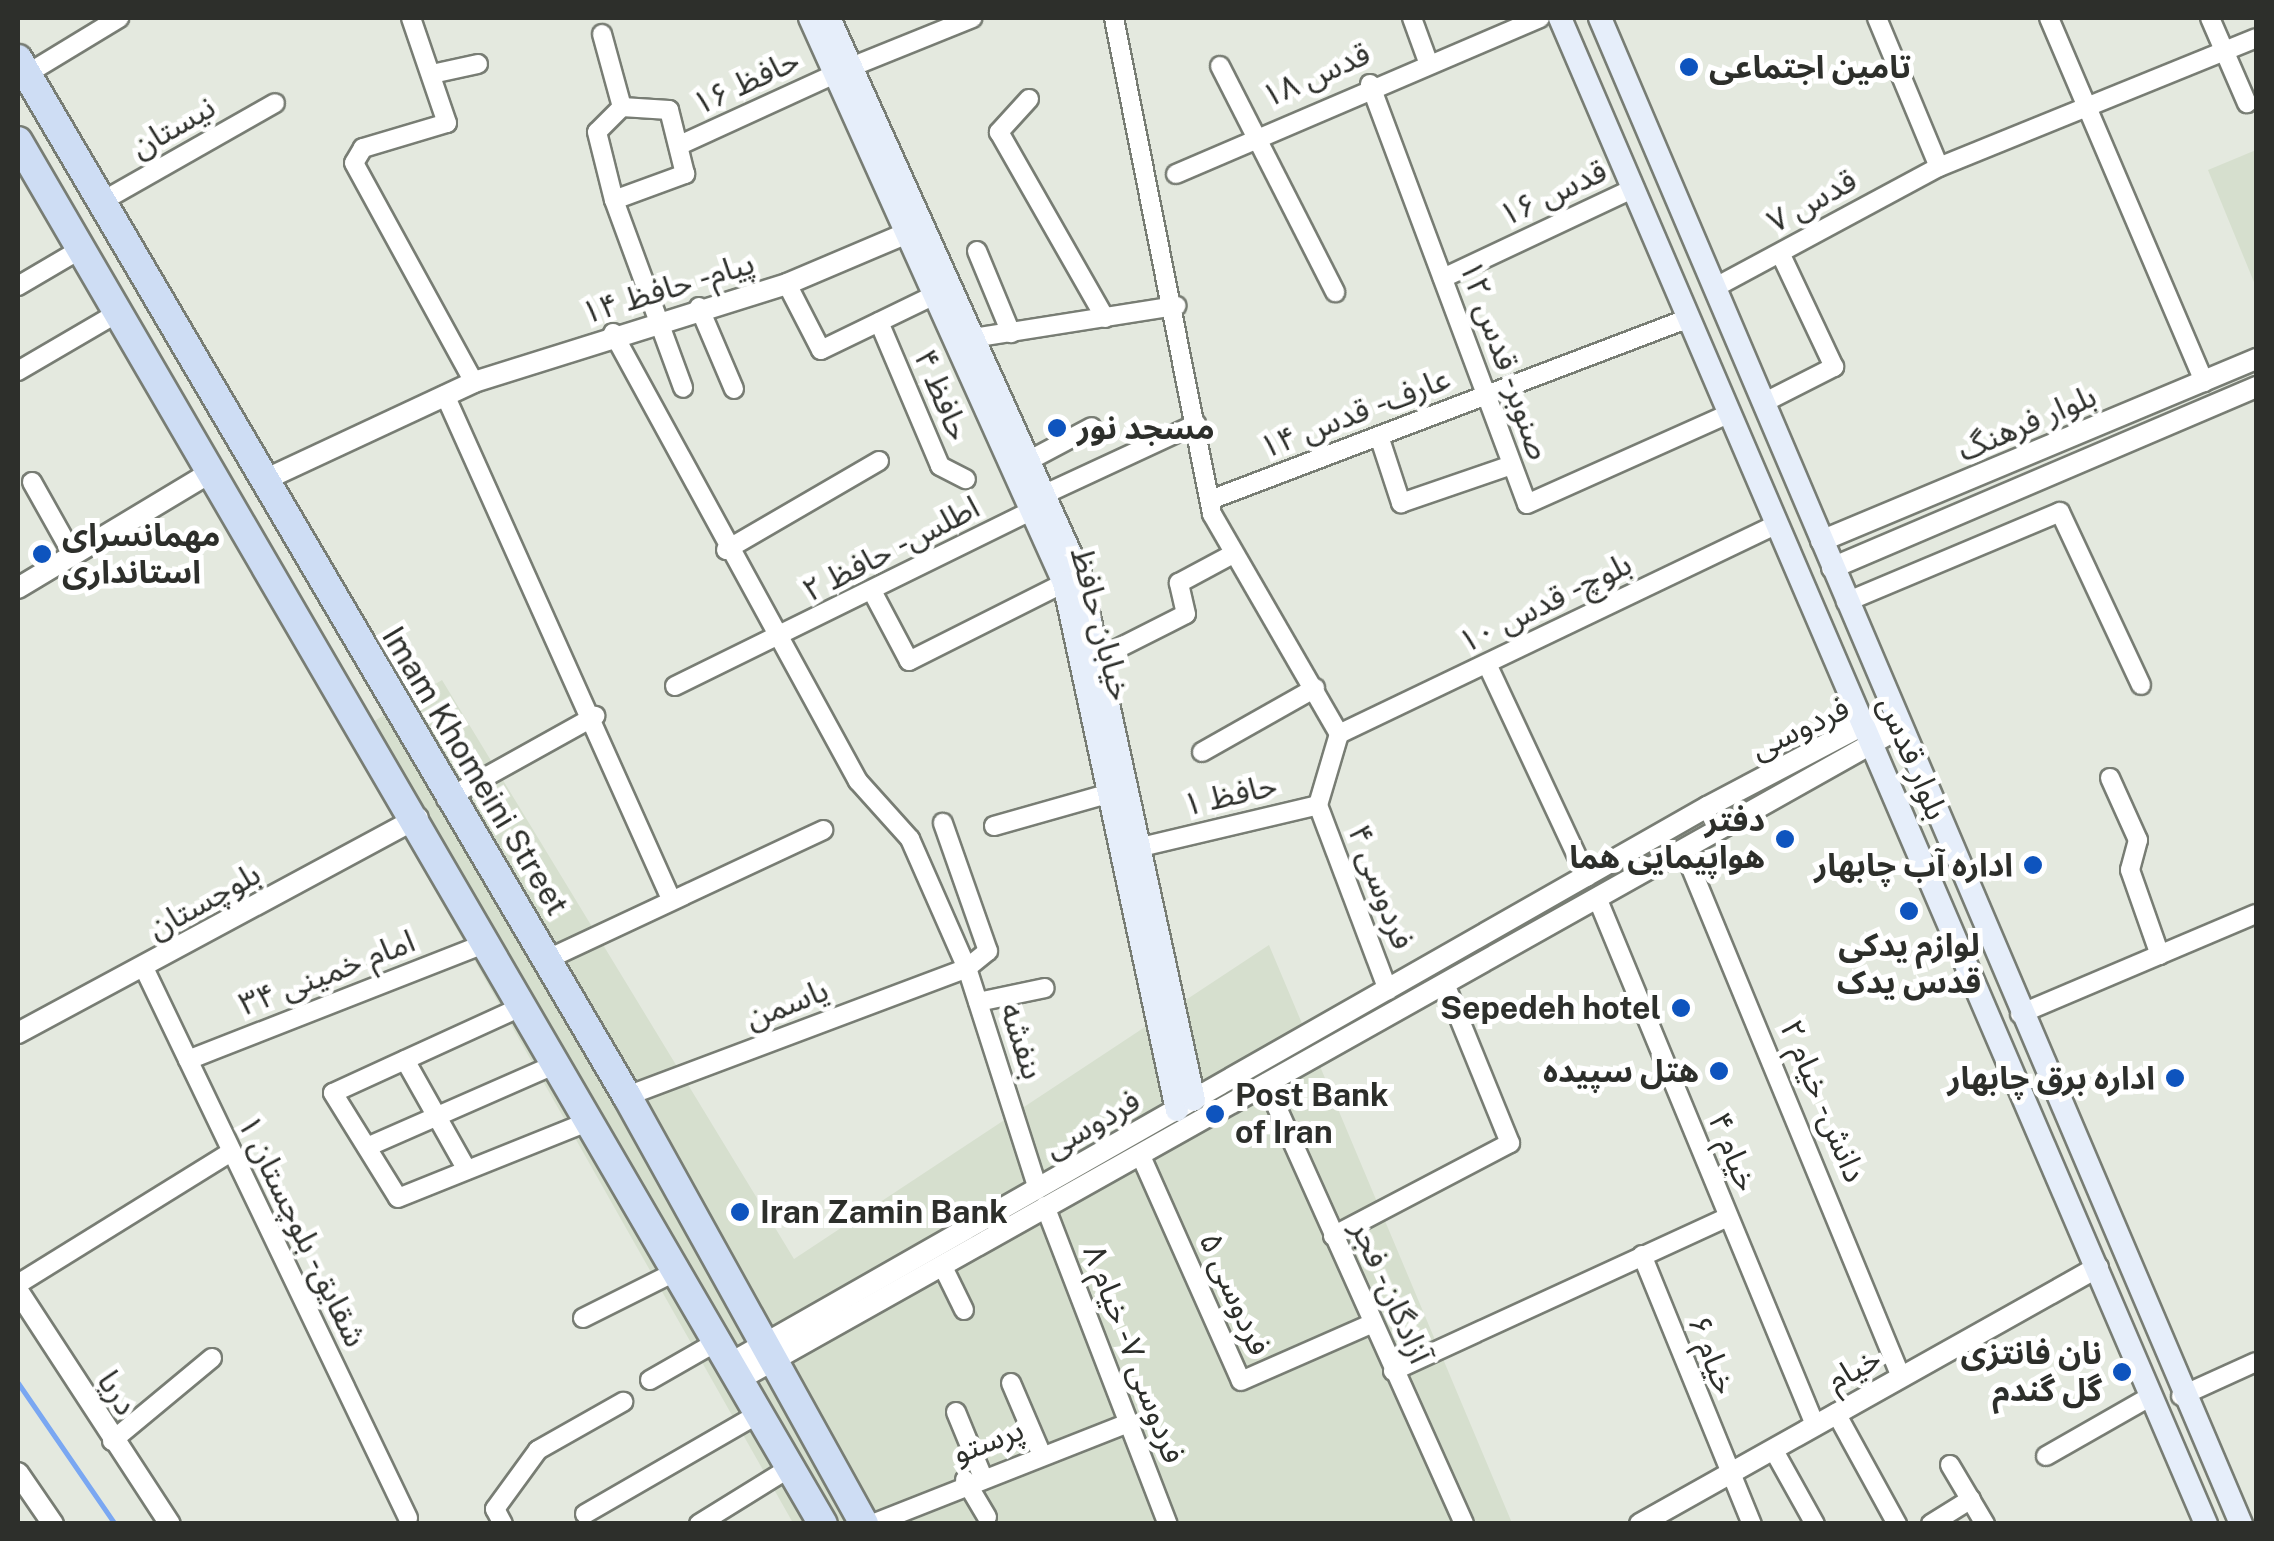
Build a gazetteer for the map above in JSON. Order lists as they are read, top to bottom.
{
  "streets": {
    "main road": ["خیابان حافظ", "بلوار قدس", "Imam Khomeini Street"],
    "street": [
      "قدس ۱۸",
      "حافظ ۱۶",
      "نیستان",
      "قدس ۱۶",
      "قدس ۷",
      "پیام - حافظ ۱۴",
      "صنوبر - قدس ۱۲",
      "حافظ ۴",
      "عارف - قدس ۱۴",
      "بلوار فرهنگ",
      "اطلس - حافظ ۲",
      "بلوچ - قدس ۱۰",
      "فردوسی",
      "حافظ ۱",
      "فردوسی ۴",
      "بلوچستان",
      "امام خمینی ۳۴",
      "یاسمن",
      "بنفشه",
      "دانش - خیام ۲",
      "خیام ۴",
      "شقایق - بلوچستان ۱",
      "آزادگان - فجر",
      "فردوسی ۵",
      "فردوسی ۷ - خیام ۸",
      "خیام ۶",
      "خیام",
      "دریا",
      "پرستو"
    ]
  },
  "crossings": [
    ["قدس ۱۸", "صنوبر - قدس ۱۲"],
    ["حافظ ۱۶", "خیابان حافظ"],
    ["نیستان", "Imam Khomeini Street"],
    ["قدس ۱۶", "صنوبر - قدس ۱۲"],
    ["قدس ۱۶", "بلوار قدس"],
    ["قدس ۷", "بلوار قدس"],
    ["پیام - حافظ ۱۴", "خیابان حافظ"],
    ["پیام - حافظ ۱۴", "Imam Khomeini Street"],
    ["پیام - حافظ ۱۴", "بنفشه"],
    ["صنوبر - قدس ۱۲", "عارف - قدس ۱۴"],
    ["صنوبر - قدس ۱۲", "بلوار قدس"],
    ["عارف - قدس ۱۴", "بلوار قدس"],
    ["بلوار فرهنگ", "بلوار قدس"],
    ["اطلس - حافظ ۲", "خیابان حافظ"],
    ["اطلس - حافظ ۲", "بنفشه"],
    ["بلوچ - قدس ۱۰", "بلوار قدس"],
    ["بلوچ - قدس ۱۰", "حافظ ۱"],
    ["خیابان حافظ", "فردوسی"],
    ["خیابان حافظ", "حافظ ۱"],
    ["فردوسی", "بلوار قدس"],
    ["فردوسی", "Imam Khomeini Street"],
    ["فردوسی", "فردوسی ۴"],
    ["فردوسی", "بنفشه"],
    ["فردوسی", "دانش - خیام ۲"],
    ["فردوسی", "خیام ۴"],
    ["فردوسی", "آزادگان - فجر"],
    ["فردوسی", "فردوسی ۵"],
    ["فردوسی", "فردوسی ۷ - خیام ۸"],
    ["بلوار قدس", "خیام"],
    ["Imam Khomeini Street", "یاسمن"],
    ["حافظ ۱", "فردوسی ۴"],
    ["بلوچستان", "شقایق - بلوچستان ۱"],
    ["امام خمینی ۳۴", "شقایق - بلوچستان ۱"],
    ["یاسمن", "بنفشه"],
    ["بنفشه", "فردوسی ۷ - خیام ۸"],
    ["دانش - خیام ۲", "خیام"],
    ["خیام ۴", "خیام"],
    ["آزادگان - فجر", "فردوسی ۵"],
    ["فردوسی ۷ - خیام ۸", "پرستو"],
    ["خیام ۶", "خیام"]
  ],
  "places": [
    "تامین اجتماعی",
    "مسجد نور",
    "مهمانسرای استانداری",
    "دفتر هواپیمایی هما",
    "اداره آب چابهار",
    "لوازم یدکی قدس یدک",
    "Sepedeh hotel",
    "هتل سپیده",
    "اداره برق چابهار",
    "Post Bank of Iran",
    "Iran Zamin Bank",
    "نان فانتزی گل گندم"
  ]
}
